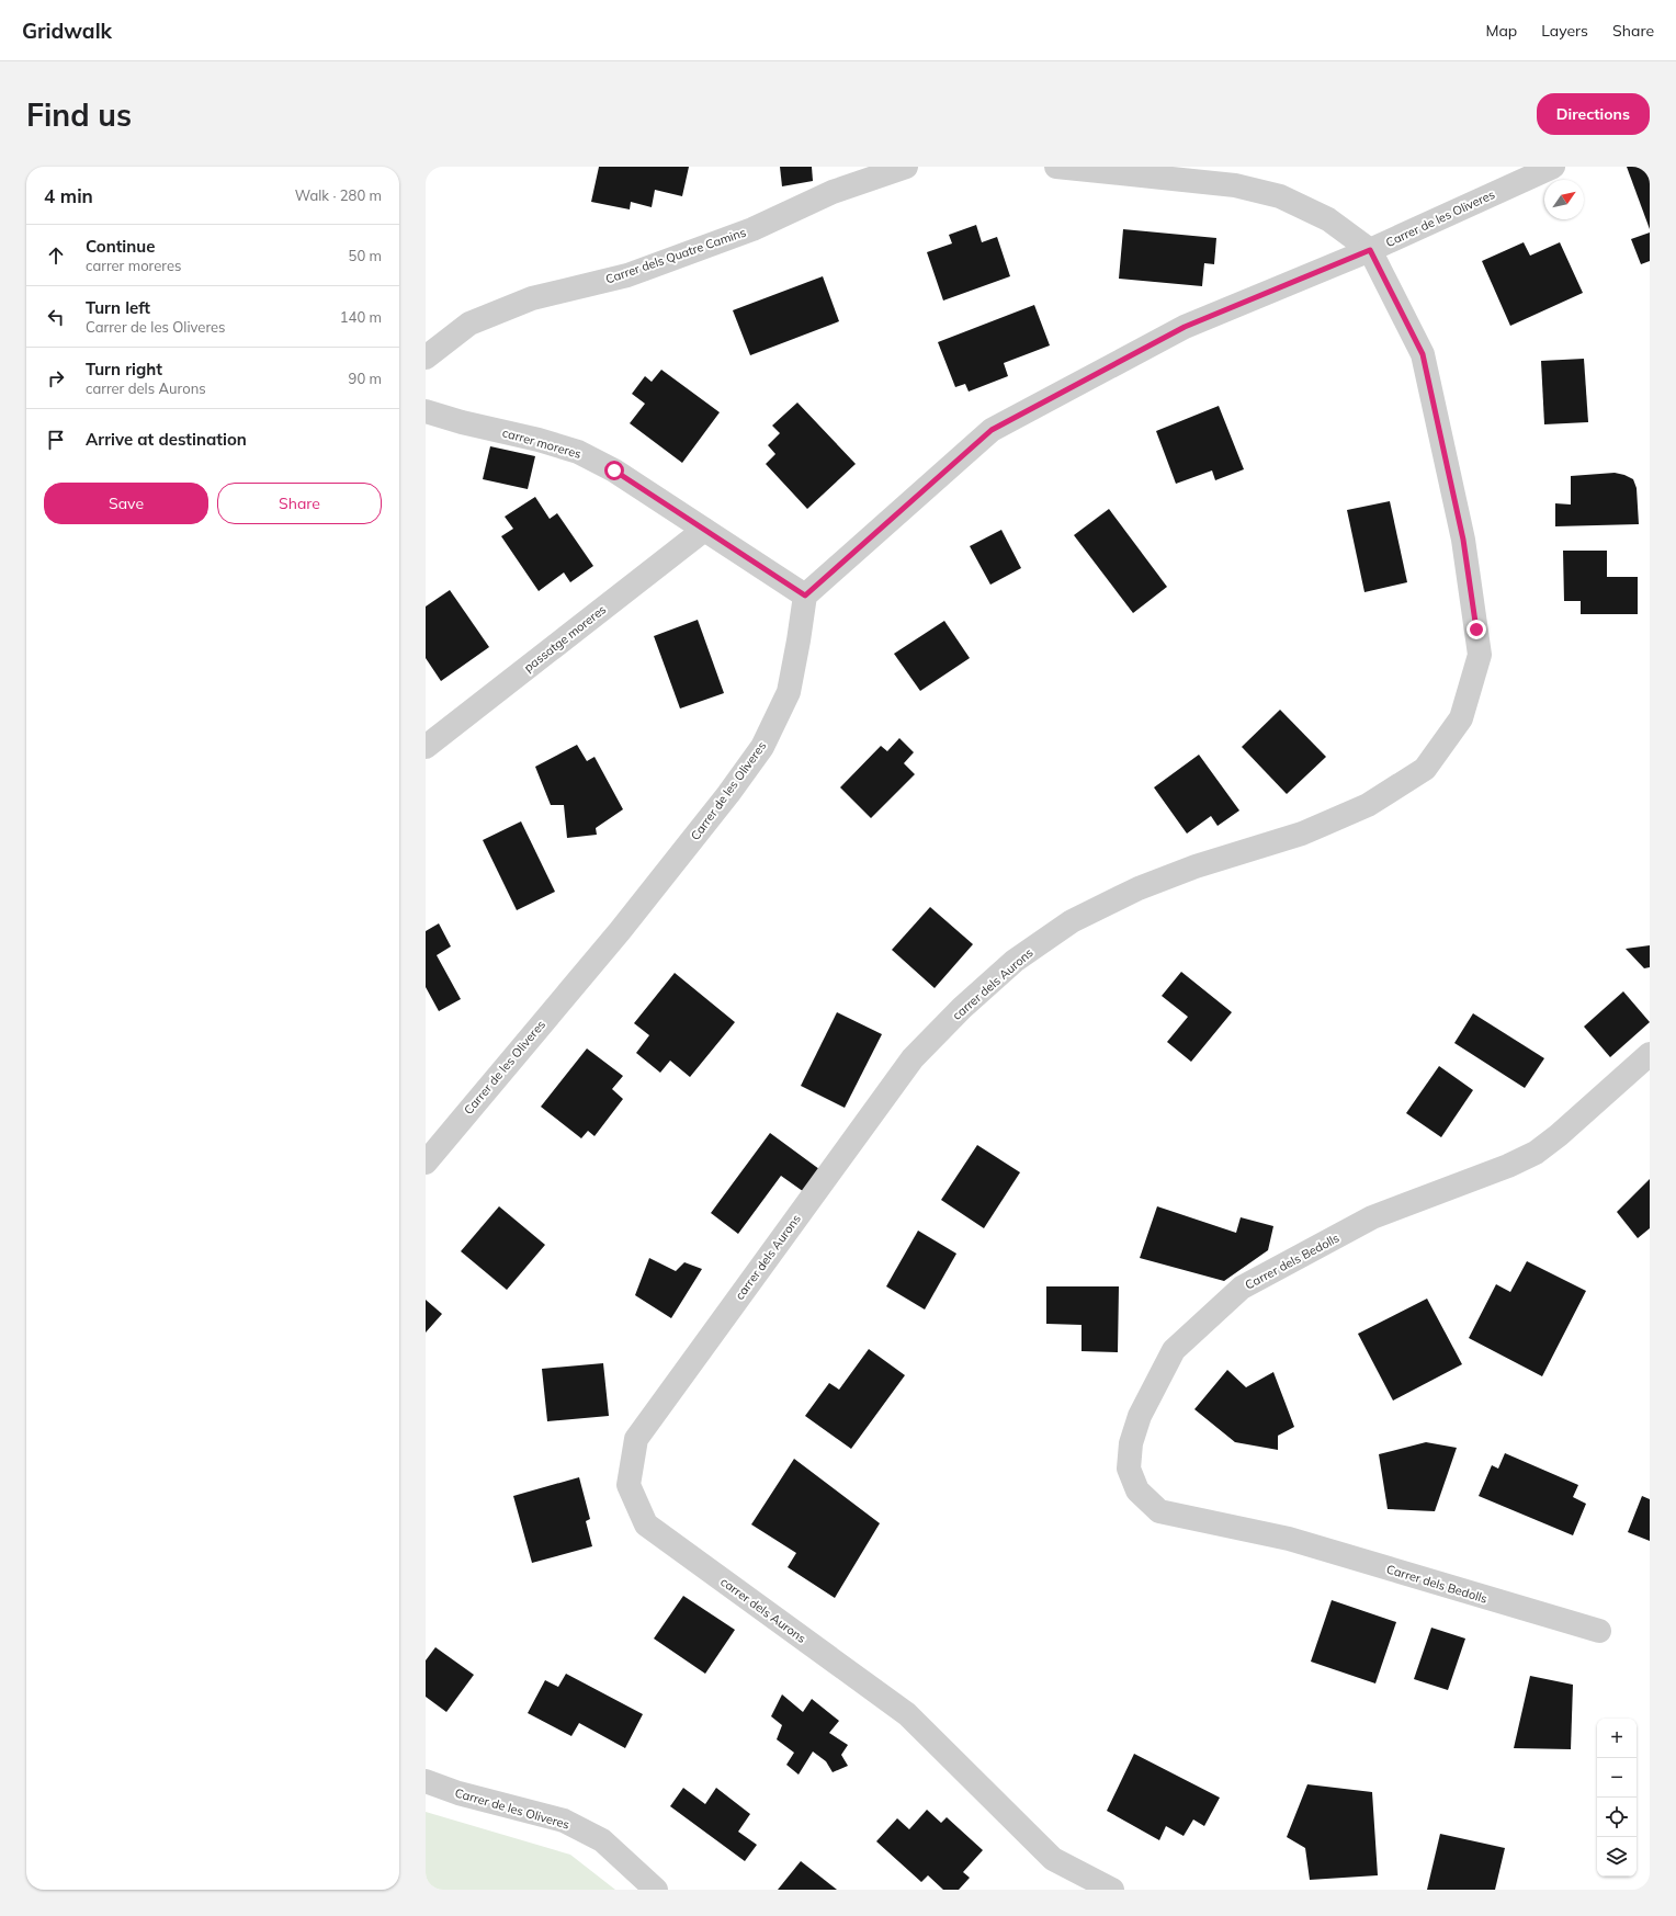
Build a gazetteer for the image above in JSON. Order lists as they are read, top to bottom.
{
  "streets": {
    "street": [
      "Carrer de les Oliveres",
      "Carrer dels Quatre Camins",
      "carrer moreres",
      "passatge moreres",
      "carrer dels Aurons",
      "Carrer dels Bedolls"
    ]
  },
  "crossings": [
    ["Carrer de les Oliveres", "carrer moreres"],
    ["Carrer de les Oliveres", "carrer dels Aurons"],
    ["carrer moreres", "passatge moreres"]
  ],
  "north": "top right",
  "page": {
    "header": "Gridwalk",
    "nav": ["Map", "Layers", "Share"],
    "buttons": [
      "Directions",
      ["Save", "Share"]
    ],
    "title": "Find us",
    "heading": ["4 min", "Walk · 280 m"],
    "list": [
      ["Continue", "carrer moreres", "50 m"],
      ["Turn left", "Carrer de les Oliveres", "140 m"],
      ["Turn right", "carrer dels Aurons", "90 m"],
      "Arrive at destination"
    ],
    "map_buttons": ["+", "−"]
  }
}
